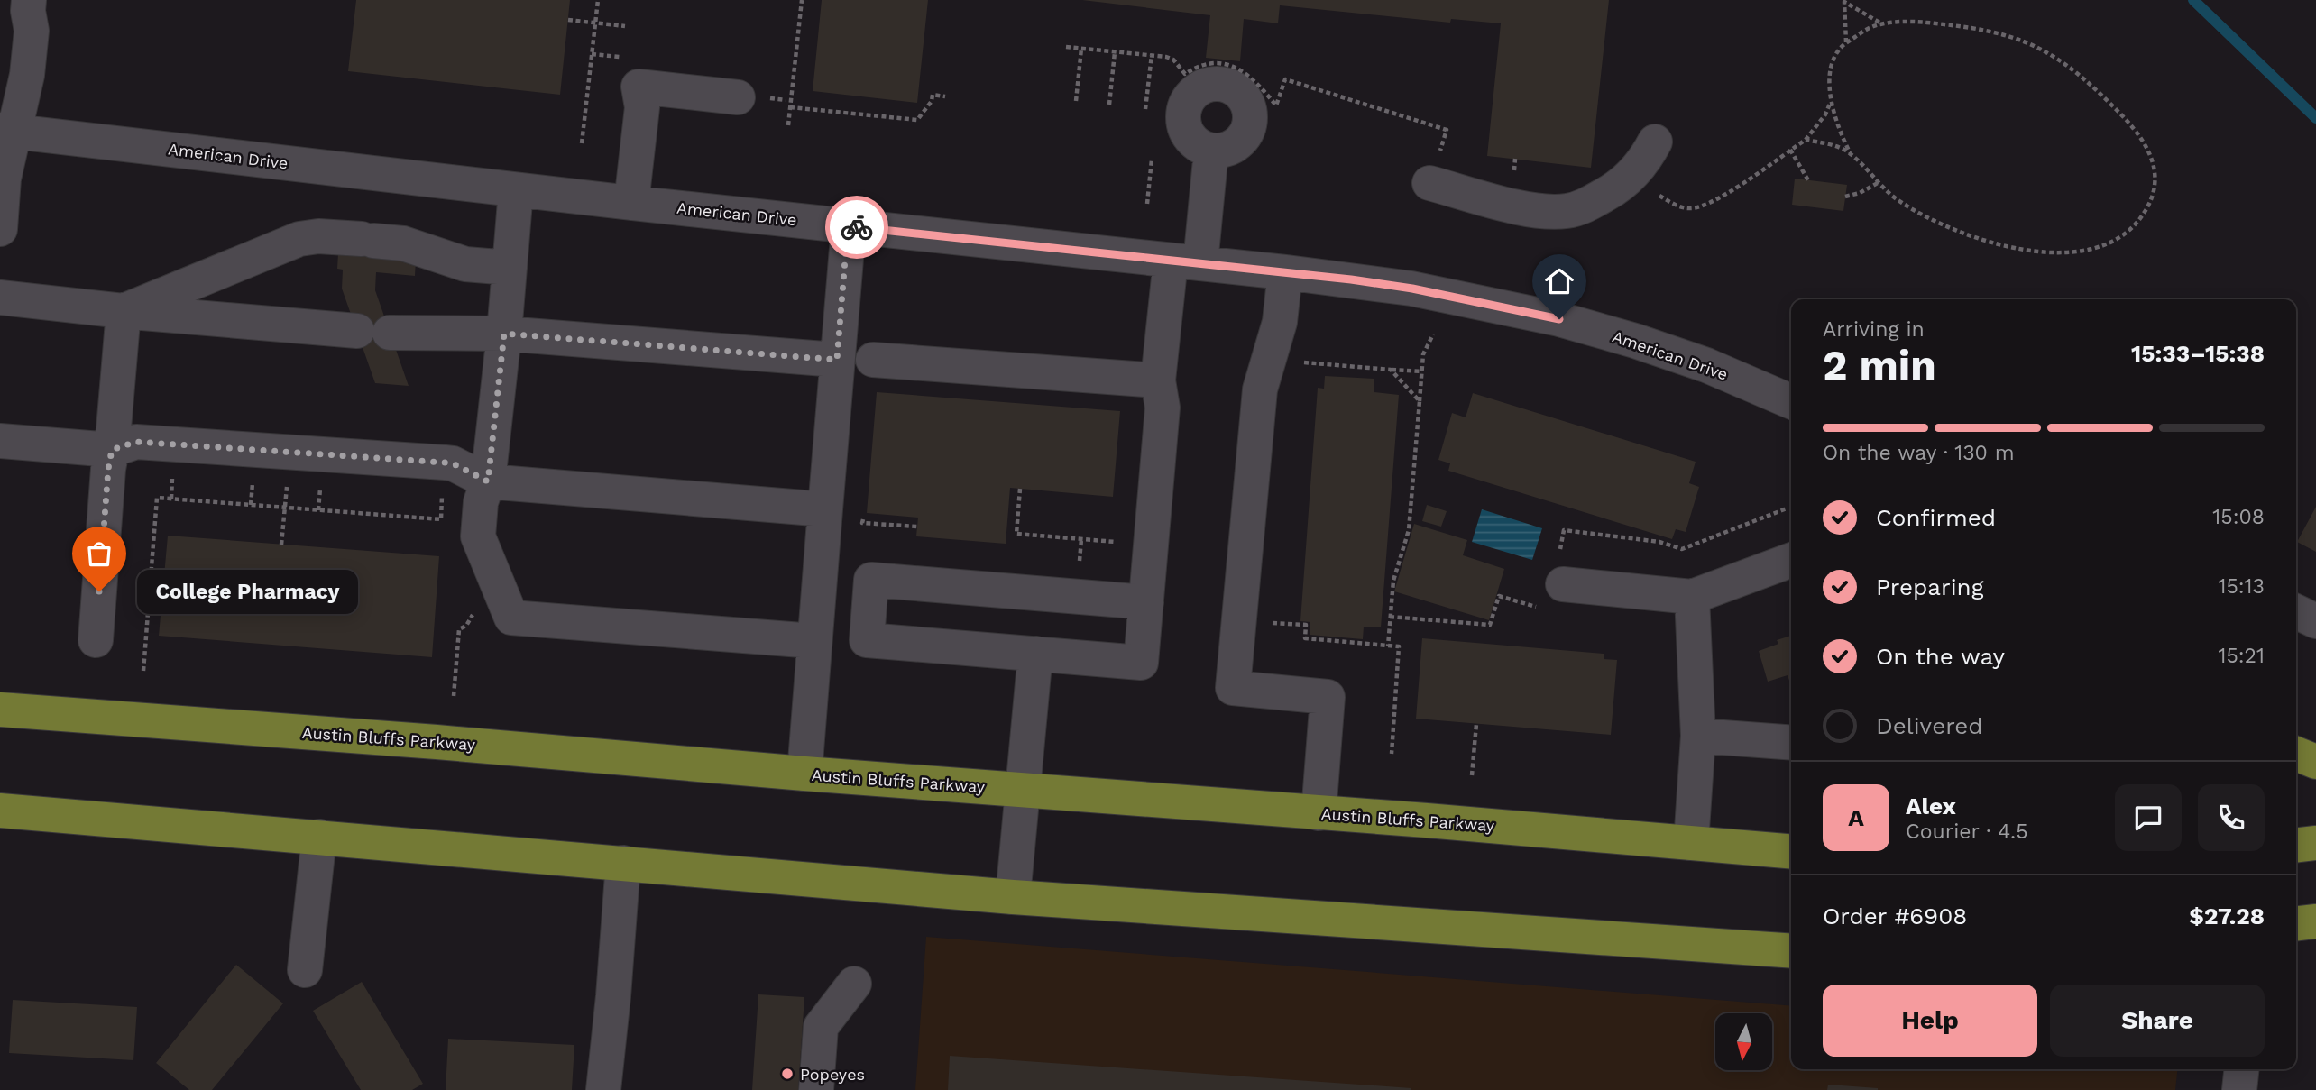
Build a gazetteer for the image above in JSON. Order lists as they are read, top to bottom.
{
  "streets": {
    "main road": ["Austin Bluffs Parkway"],
    "street": ["American Drive"]
  },
  "places": ["College Pharmacy", "Popeyes"],
  "north": "bottom",
  "page": {
    "heading": ["2 min", "Arriving in", "15:33–15:38"],
    "panel": [
      "Alex",
      "Courier · 4.5",
      "Order #6908",
      "$27.28"
    ],
    "bar": "On the way · 130 m",
    "list": [
      ["Confirmed", "15:08"],
      ["Preparing", "15:13"],
      ["On the way", "15:21"],
      "Delivered"
    ],
    "bubble": "College Pharmacy",
    "round": "A",
    "buttons": ["Help", "Share"]
  }
}
